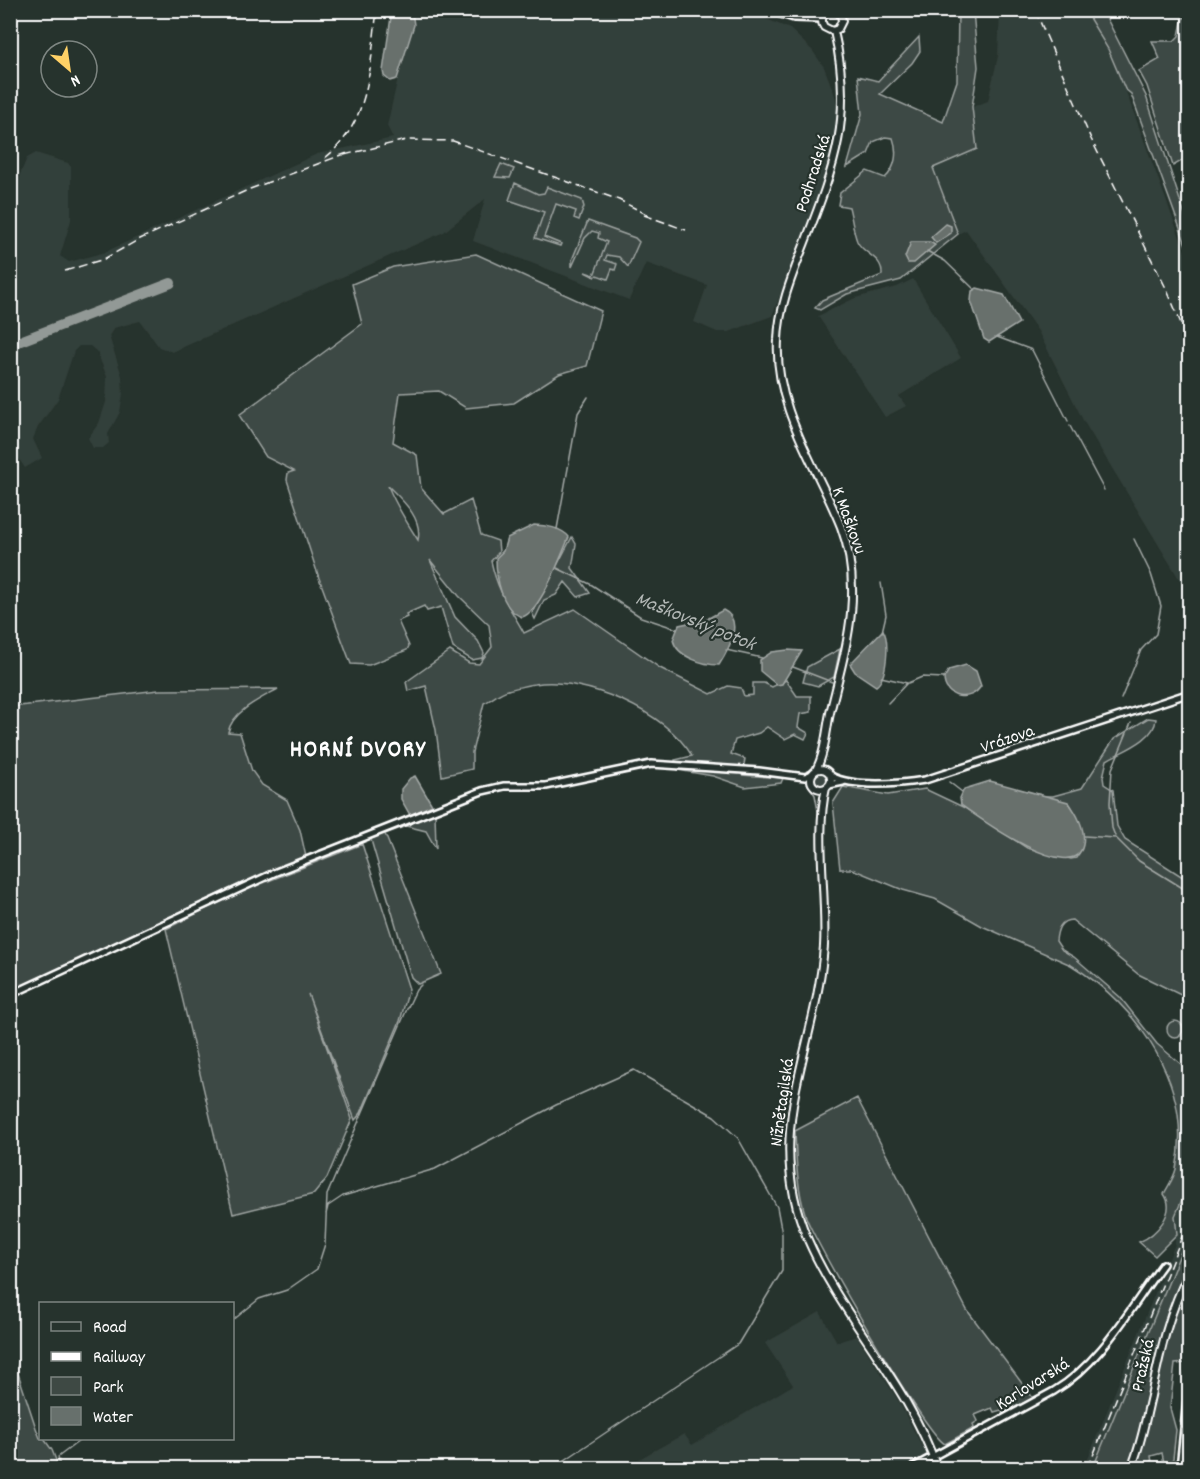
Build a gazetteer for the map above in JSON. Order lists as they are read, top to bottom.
{
  "streets": {
    "main road": [
      "Podhradská",
      "K Maškovu",
      "Nižnětagilská",
      "Pražská"
    ],
    "street": ["Vrázova", "Karlovarská"]
  },
  "crossings": [
    ["Podhradská", "K Maškovu"],
    ["K Maškovu", "Nižnětagilská"],
    ["Vrázova", "Nižnětagilská"],
    ["Nižnětagilská", "Karlovarská"]
  ],
  "districts": ["HORNÍ DVORY"],
  "water": ["Maškovský potok"],
  "legend": [
    "Road",
    "Railway",
    "Park",
    "Water"
  ],
  "north": "bottom right"
}
